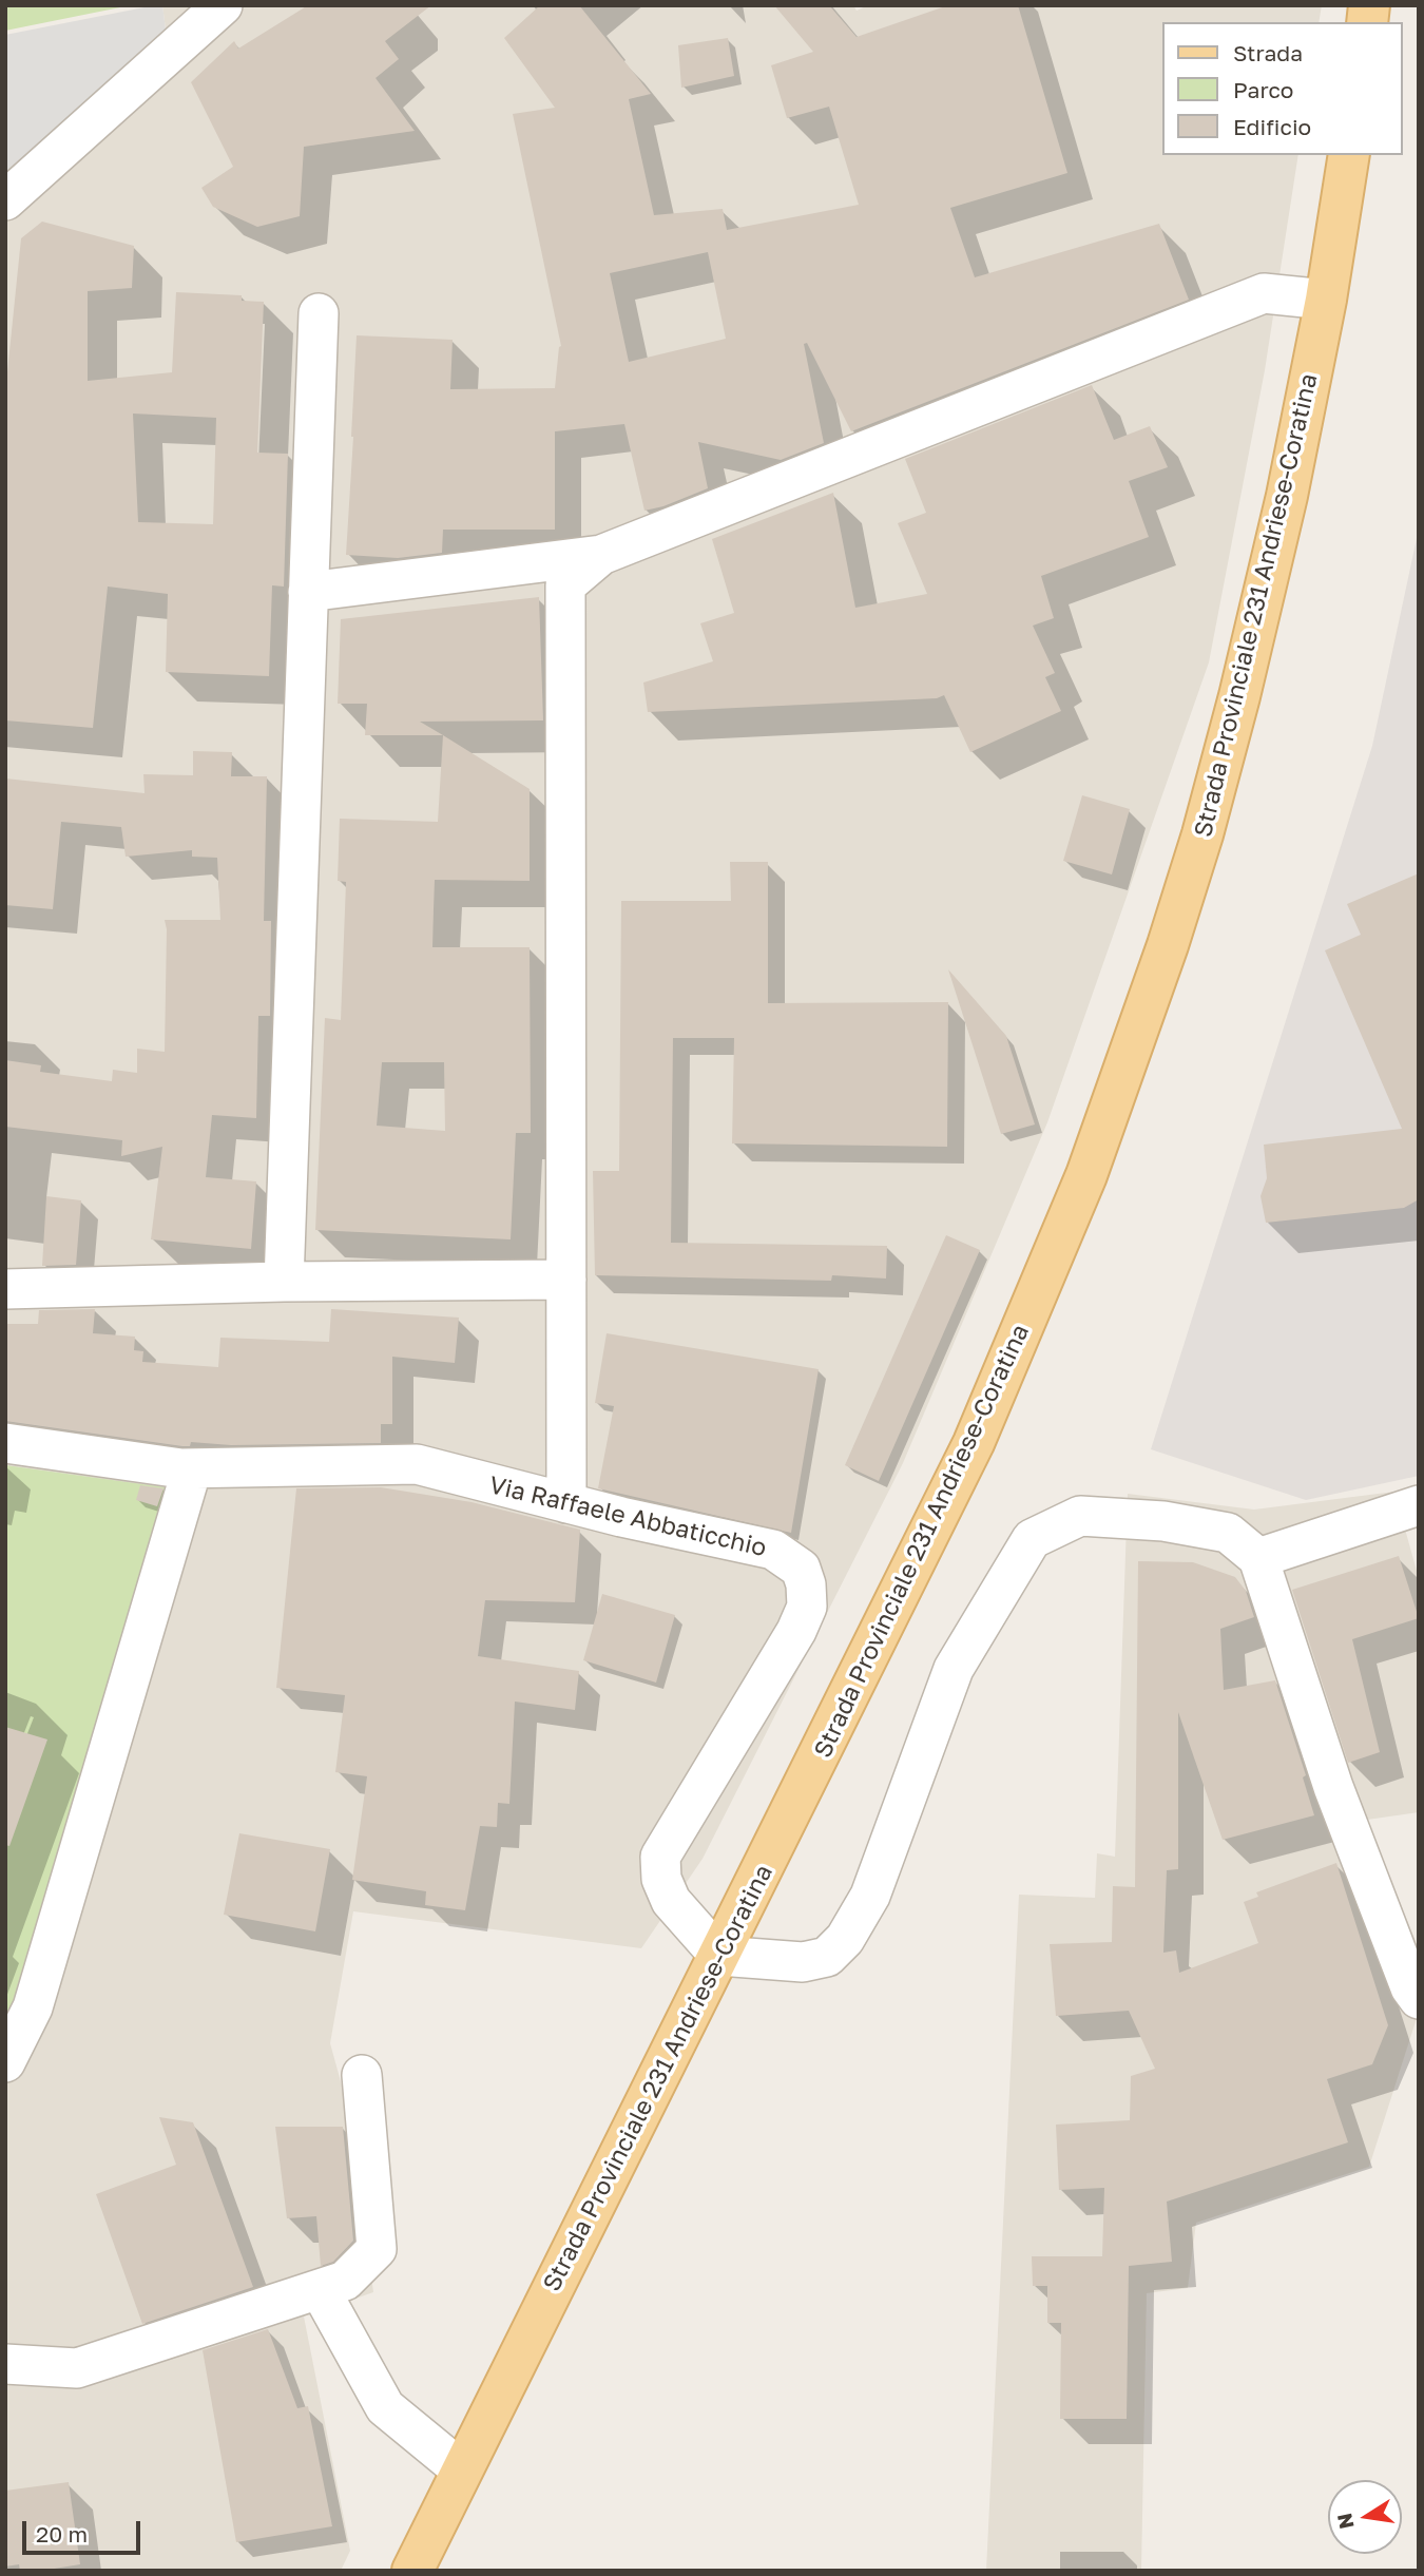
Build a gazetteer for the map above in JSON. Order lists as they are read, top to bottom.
{
  "streets": {
    "main road": ["Strada Provinciale 231 Andriese-Coratina"],
    "street": ["Via Raffaele Abbaticchio"]
  },
  "crossings": [
    ["Strada Provinciale 231 Andriese-Coratina", "Via Raffaele Abbaticchio"]
  ],
  "legend": ["Strada", "Parco", "Edificio"],
  "scale_bar": "20 m",
  "north": "left"
}
